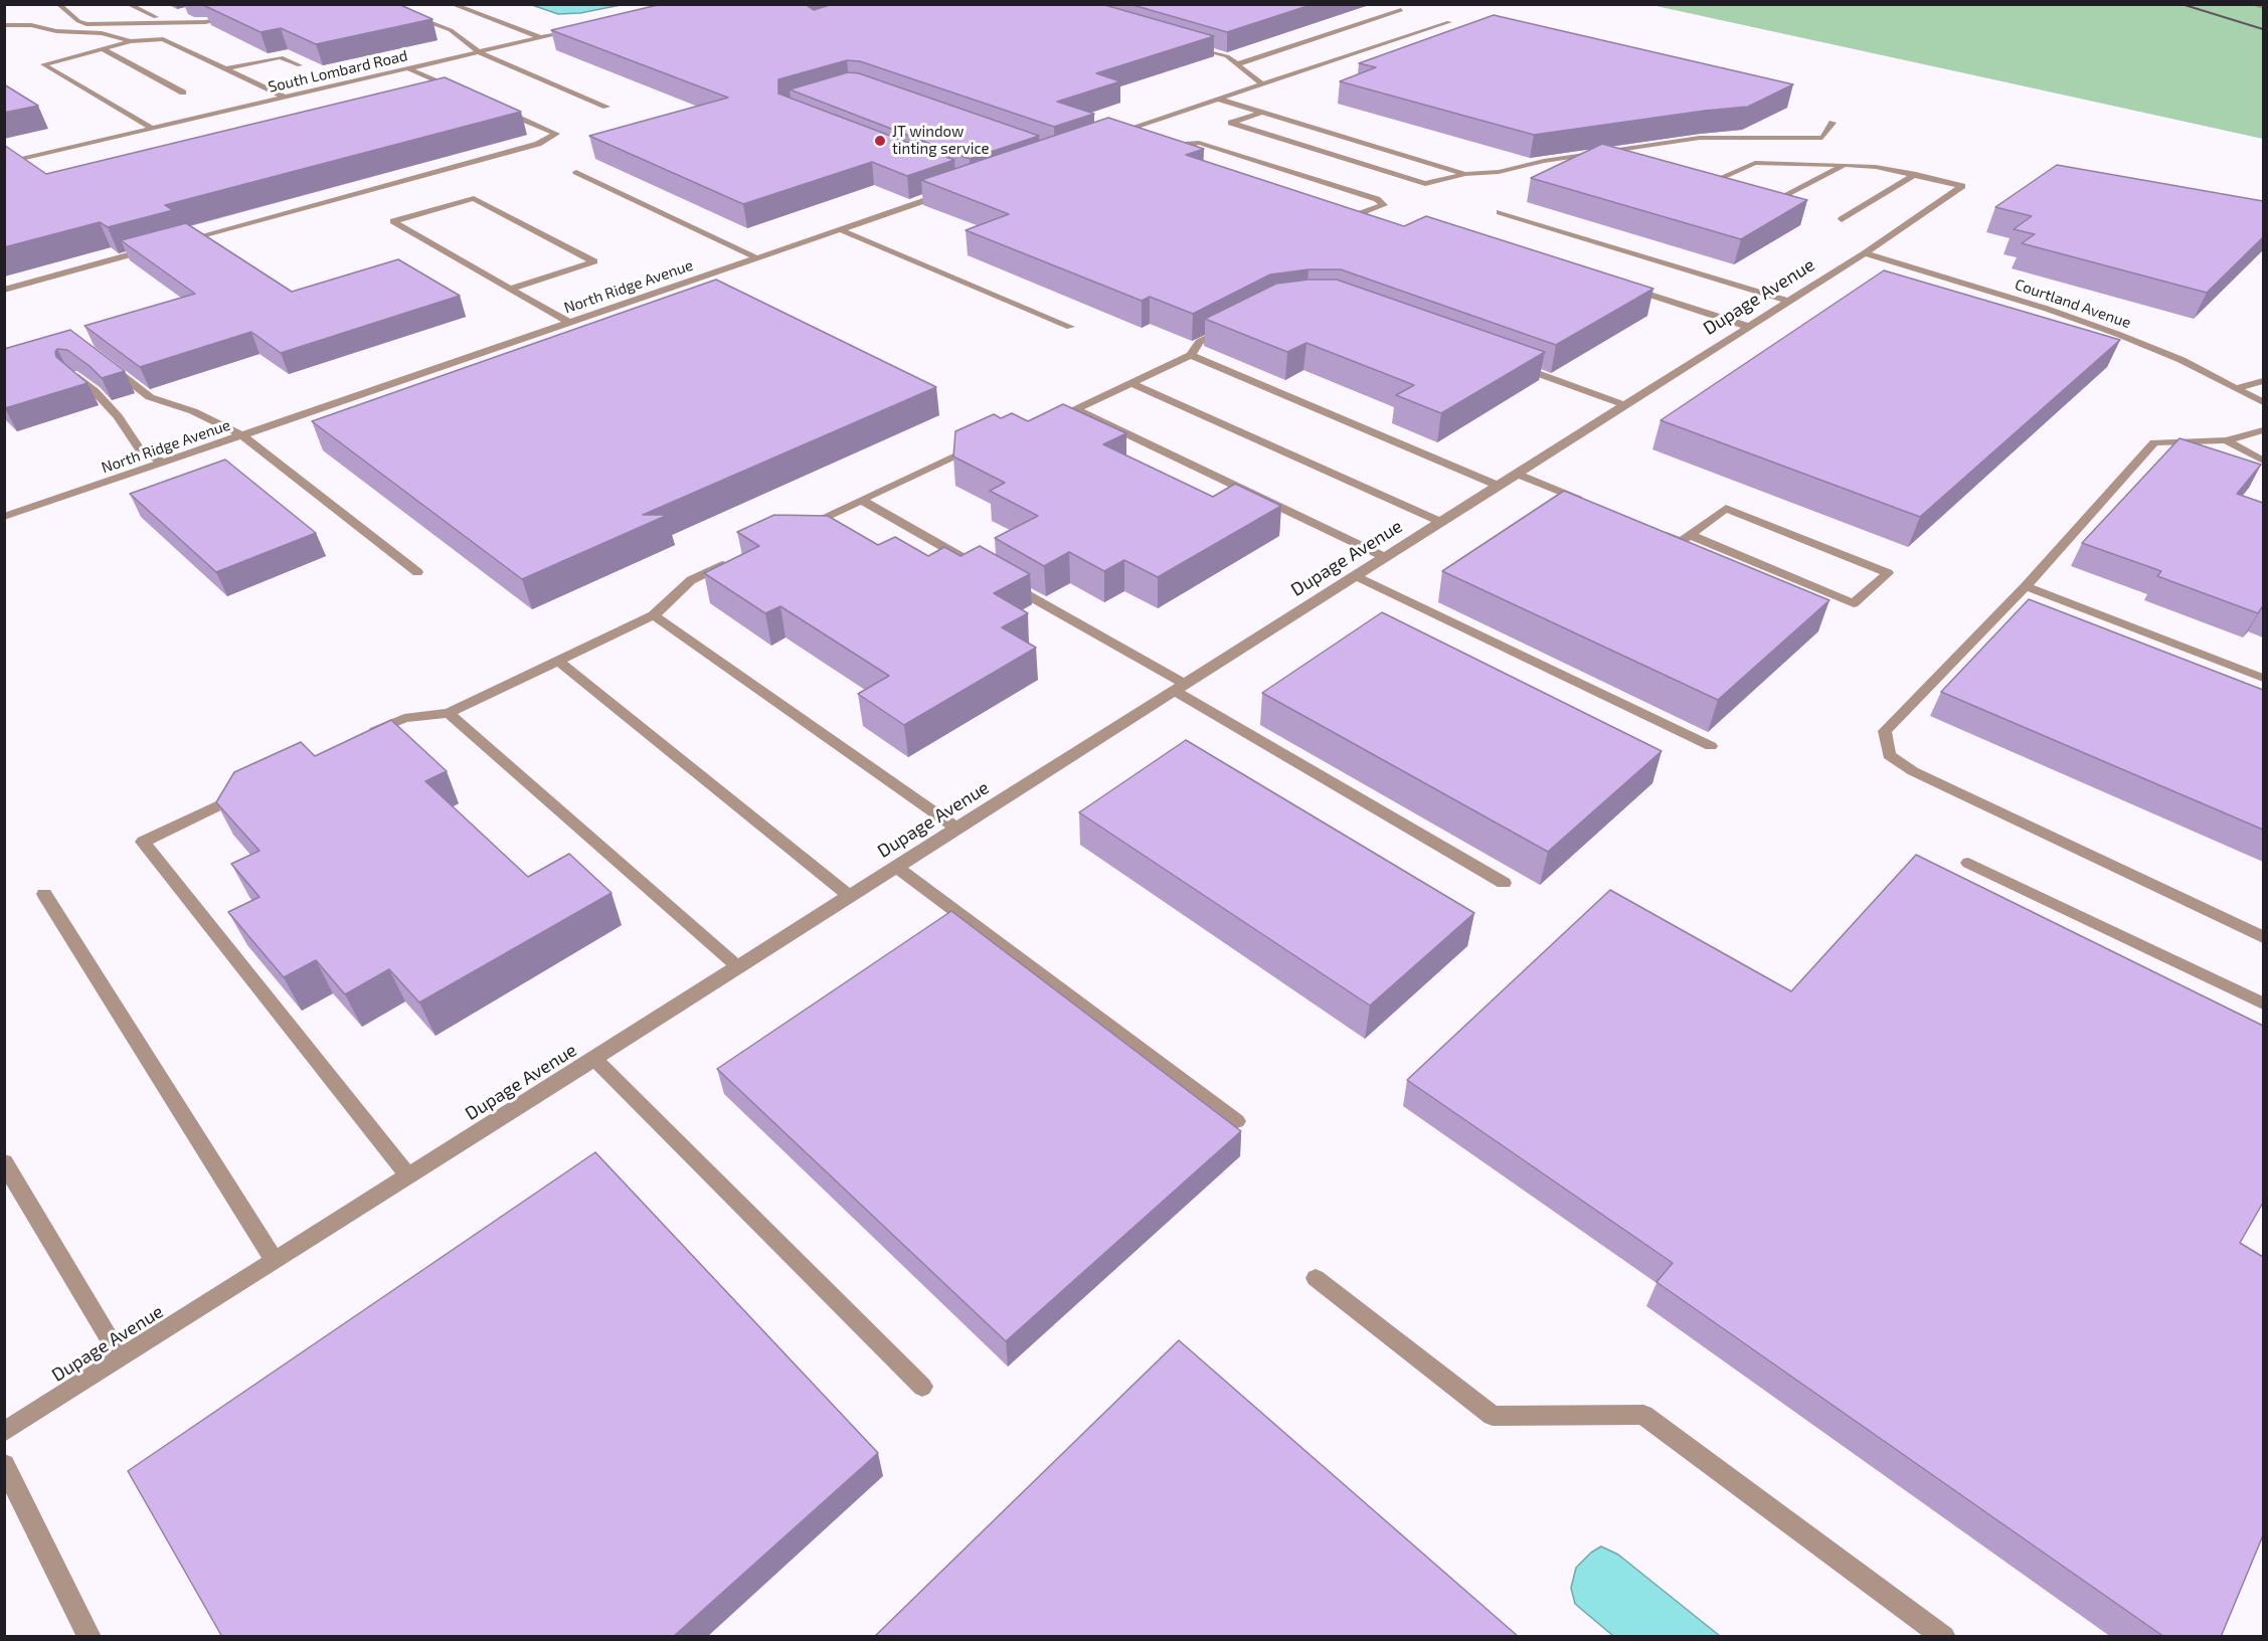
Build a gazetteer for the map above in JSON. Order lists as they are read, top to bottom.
{
  "streets": {
    "street": [
      "South Lombard Road",
      "North Ridge Avenue",
      "Dupage Avenue",
      "Courtland Avenue"
    ]
  },
  "crossings": [
    ["Dupage Avenue", "Courtland Avenue"]
  ],
  "places": ["JT window tinting service"]
}
